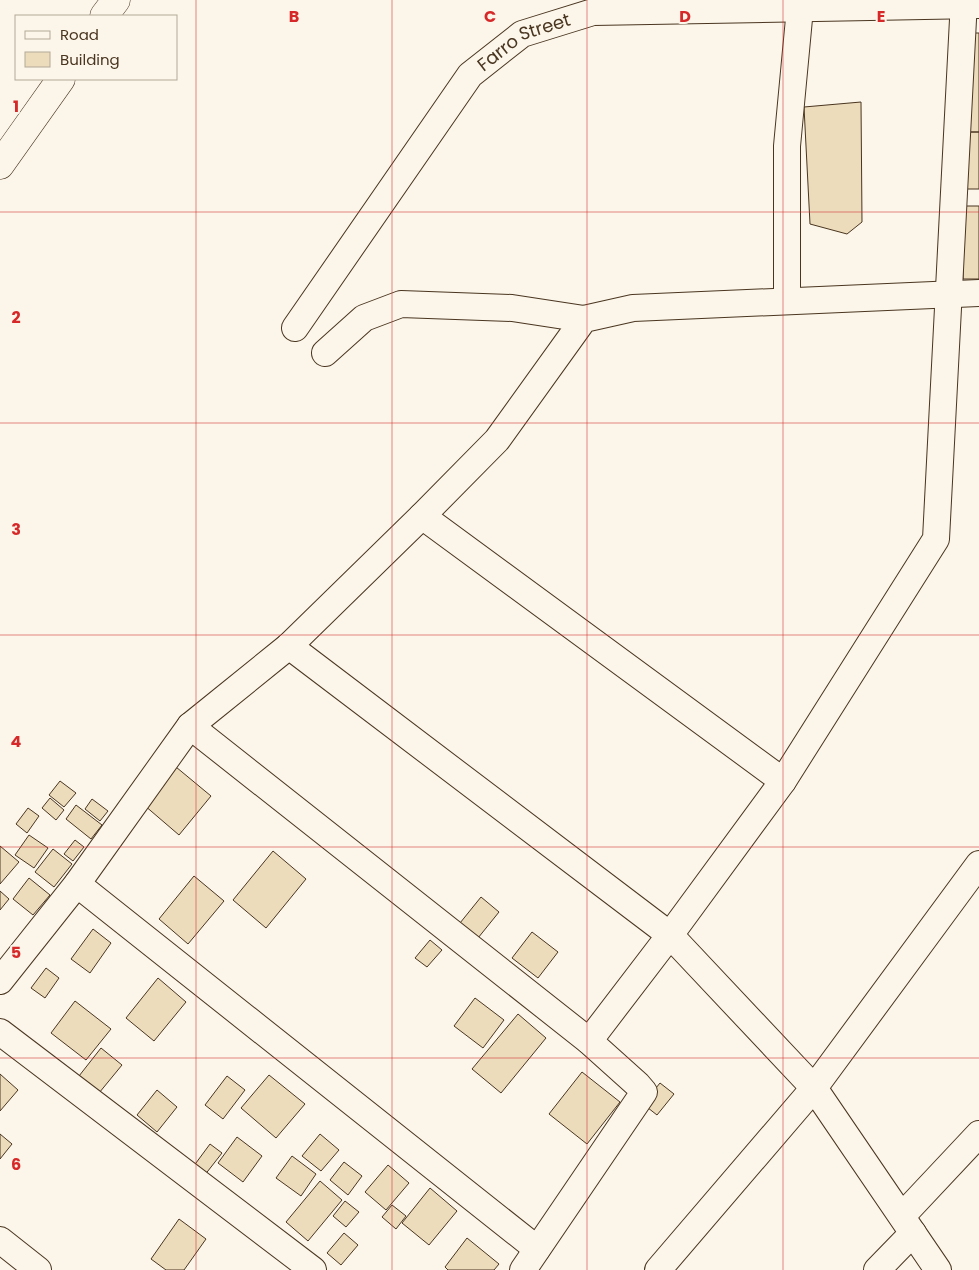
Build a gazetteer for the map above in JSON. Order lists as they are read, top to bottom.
{
  "streets": {
    "street": ["Farro Street"]
  },
  "legend": ["Road", "Building"],
  "grid": {
    "columns": [
      "B",
      "C",
      "D",
      "E"
    ],
    "rows": [
      "1",
      "2",
      "3",
      "4",
      "5",
      "6"
    ]
  }
}
